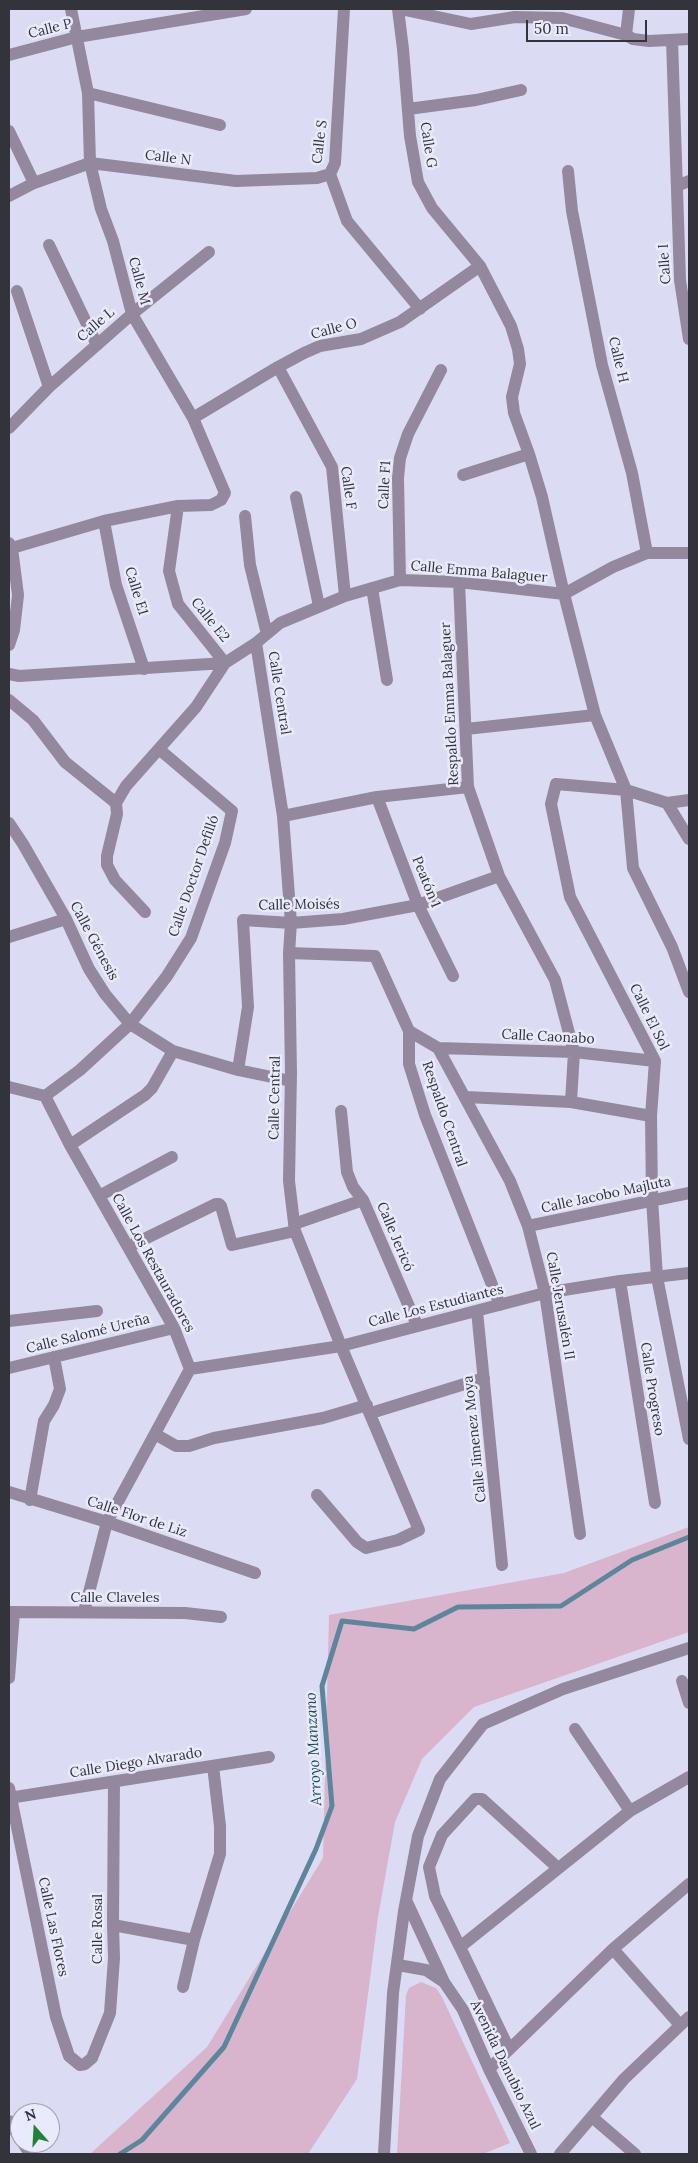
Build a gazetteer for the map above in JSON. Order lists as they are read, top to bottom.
{
  "streets": {
    "street": [
      "Calle P",
      "Calle S",
      "Calle G",
      "Calle N",
      "Calle I",
      "Calle M",
      "Calle L",
      "Calle O",
      "Calle H",
      "Calle F1",
      "Calle F",
      "Calle Emma Balaguer",
      "Calle E1",
      "Calle E2",
      "Calle Central",
      "Respaldo Emma Balaguer",
      "Calle Doctor Defilló",
      "Peatón 1",
      "Calle Moisés",
      "Calle Génesis",
      "Calle El Sol",
      "Calle Caonabo",
      "Respaldo Central",
      "Calle Jacobo Majluta",
      "Calle Jericó",
      "Calle Los Restauradores",
      "Calle Los Estudiantes",
      "Calle Jerusalén II",
      "Calle Salomé Ureña",
      "Calle Progreso",
      "Calle Jimenez Moya",
      "Calle Flor de Liz",
      "Calle Claveles",
      "Calle Diego Alvarado",
      "Calle Las Flores",
      "Calle Rosal",
      "Avenida Danubio Azul"
    ]
  },
  "crossings": [
    ["Calle P", "Calle M"],
    ["Calle S", "Calle N"],
    ["Calle S", "Calle O"],
    ["Calle G", "Calle O"],
    ["Calle G", "Calle Emma Balaguer"],
    ["Calle G", "Calle El Sol"],
    ["Calle N", "Calle M"],
    ["Calle M", "Calle L"],
    ["Calle M", "Calle O"],
    ["Calle M", "Calle E2"],
    ["Calle O", "Calle F"],
    ["Calle H", "Calle Emma Balaguer"],
    ["Calle F1", "Calle Emma Balaguer"],
    ["Calle F", "Calle Emma Balaguer"],
    ["Calle Emma Balaguer", "Calle E1"],
    ["Calle Emma Balaguer", "Calle E2"],
    ["Calle Emma Balaguer", "Calle Central"],
    ["Calle Emma Balaguer", "Respaldo Emma Balaguer"],
    ["Calle Central", "Calle Moisés"],
    ["Calle Central", "Calle Génesis"],
    ["Calle Central", "Respaldo Central"],
    ["Calle Central", "Calle Jericó"],
    ["Calle Central", "Calle Los Estudiantes"],
    ["Respaldo Emma Balaguer", "Calle Moisés"],
    ["Respaldo Emma Balaguer", "Calle Caonabo"],
    ["Calle Doctor Defilló", "Calle Génesis"],
    ["Calle Doctor Defilló", "Calle Los Restauradores"],
    ["Peatón 1", "Calle Moisés"],
    ["Calle Moisés", "Calle Génesis"],
    ["Calle El Sol", "Calle Caonabo"],
    ["Calle El Sol", "Calle Jacobo Majluta"],
    ["Calle El Sol", "Calle Los Estudiantes"],
    ["Calle Caonabo", "Calle Jerusalén II"],
    ["Respaldo Central", "Calle Los Estudiantes"],
    ["Calle Jacobo Majluta", "Calle Jerusalén II"],
    ["Calle Jericó", "Calle Los Restauradores"],
    ["Calle Jericó", "Calle Los Estudiantes"],
    ["Calle Los Restauradores", "Calle Los Estudiantes"],
    ["Calle Los Restauradores", "Calle Salomé Ureña"],
    ["Calle Los Estudiantes", "Calle Jerusalén II"],
    ["Calle Los Estudiantes", "Calle Progreso"],
    ["Calle Los Estudiantes", "Calle Jimenez Moya"],
    ["Calle Diego Alvarado", "Calle Las Flores"],
    ["Calle Diego Alvarado", "Calle Rosal"],
    ["Calle Las Flores", "Calle Rosal"]
  ],
  "water": ["Arroyo Manzano"],
  "scale_bar": "50 m",
  "north": "top"
}
